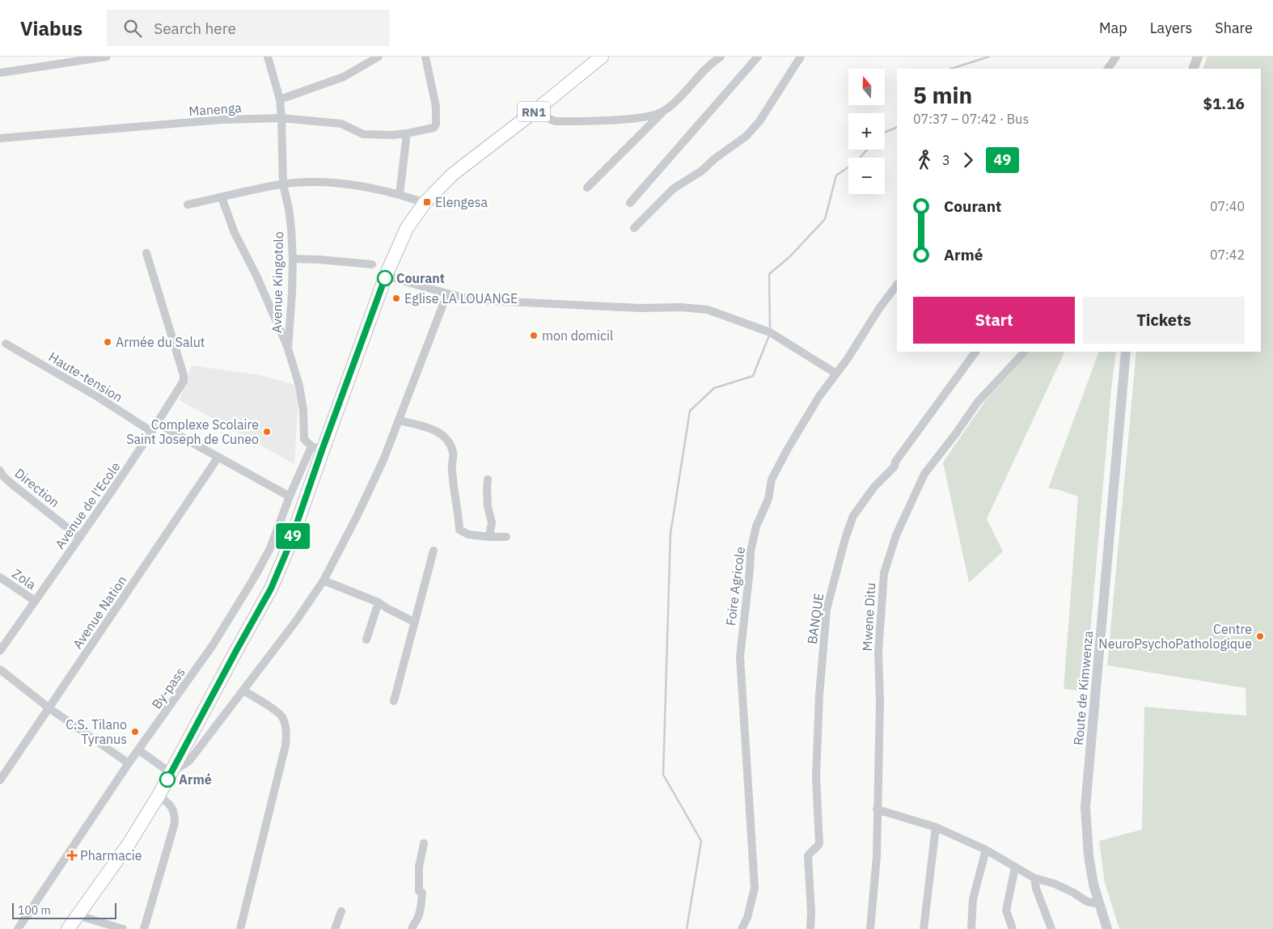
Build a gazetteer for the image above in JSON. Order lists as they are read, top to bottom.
{
  "streets": {
    "highway": ["RN1"],
    "street": [
      "Manenga",
      "Avenue Kingotolo",
      "Haute-tension",
      "Direction",
      "Avenue de l'Ecole",
      "Zola",
      "Foire Agricole",
      "Avenue Nation",
      "Mwene Ditu",
      "BANQUE",
      "By-pass",
      "Route de Kimwenza"
    ]
  },
  "crossings": [
    ["Manenga", "Avenue Kingotolo"],
    ["RN1", "Avenue Kingotolo"],
    ["RN1", "By-pass"],
    ["Avenue Kingotolo", "By-pass"],
    ["Haute-tension", "Avenue de l'Ecole"],
    ["Direction", "Avenue de l'Ecole"],
    ["Avenue de l'Ecole", "Zola"]
  ],
  "places": {
    "transit": ["Elengesa"],
    "other": [
      "Courant",
      "Eglise LA LOUANGE",
      "mon domicil",
      "Armée du Salut",
      "Complexe Scolaire Saint Joseph de Cuneo",
      "Centre NeuroPsychoPathologique",
      "C.S. Tilano Tyranus",
      "Armé"
    ],
    "health": ["Pharmacie"]
  },
  "lines": ["bus line 49"],
  "scale_bar": "100 m",
  "north": "top",
  "page": {
    "header": "Viabus",
    "search": "Search here",
    "nav": ["Map", "Layers", "Share"],
    "on_map": "49",
    "map_buttons": ["+", "−"],
    "heading": ["5 min", "07:37 – 07:42 · Bus", "$1.16"],
    "legs": ["3", "49"],
    "list": [
      {
        "name": "Courant",
        "value": "07:40"
      },
      {
        "name": "Armé",
        "value": "07:42"
      }
    ],
    "buttons": ["Start", "Tickets"],
    "scale": "100 m"
  }
}
